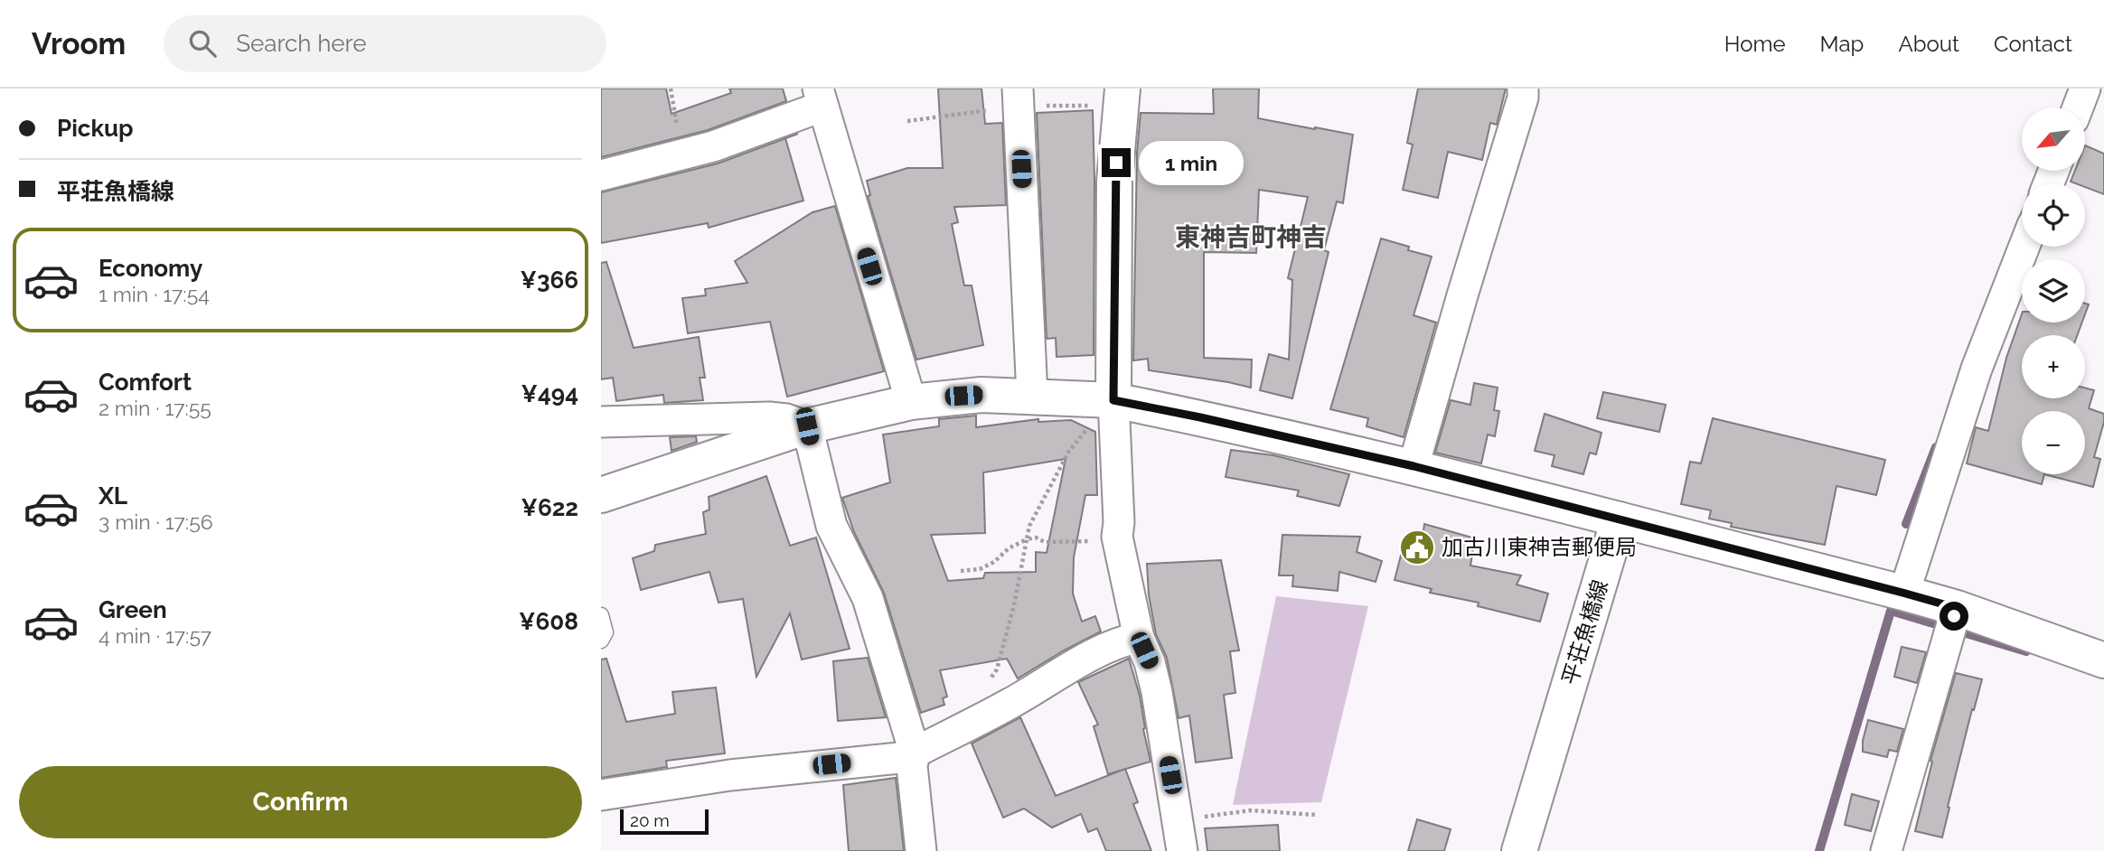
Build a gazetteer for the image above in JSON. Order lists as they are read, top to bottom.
{
  "streets": {
    "main road": ["平荘魚橋線"]
  },
  "districts": ["東神吉町神吉"],
  "places": {
    "public building": ["加古川東神吉郵便局"]
  },
  "scale_bar": "20 m",
  "north": "bottom left",
  "page": {
    "header": "Vroom",
    "search": "Search here",
    "nav": [
      "Home",
      "Map",
      "About",
      "Contact"
    ],
    "banner": ["Pickup", "平荘魚橋線"],
    "map_buttons": ["+", "−"],
    "bubble": "1 min",
    "list": [
      {
        "name": "Economy",
        "note": "1 min · 17:54",
        "value": "¥366"
      },
      {
        "name": "Comfort",
        "note": "2 min · 17:55",
        "value": "¥494"
      },
      {
        "name": "XL",
        "note": "3 min · 17:56",
        "value": "¥622"
      },
      {
        "name": "Green",
        "note": "4 min · 17:57",
        "value": "¥608"
      }
    ],
    "buttons": "Confirm",
    "scale": "20 m"
  }
}
